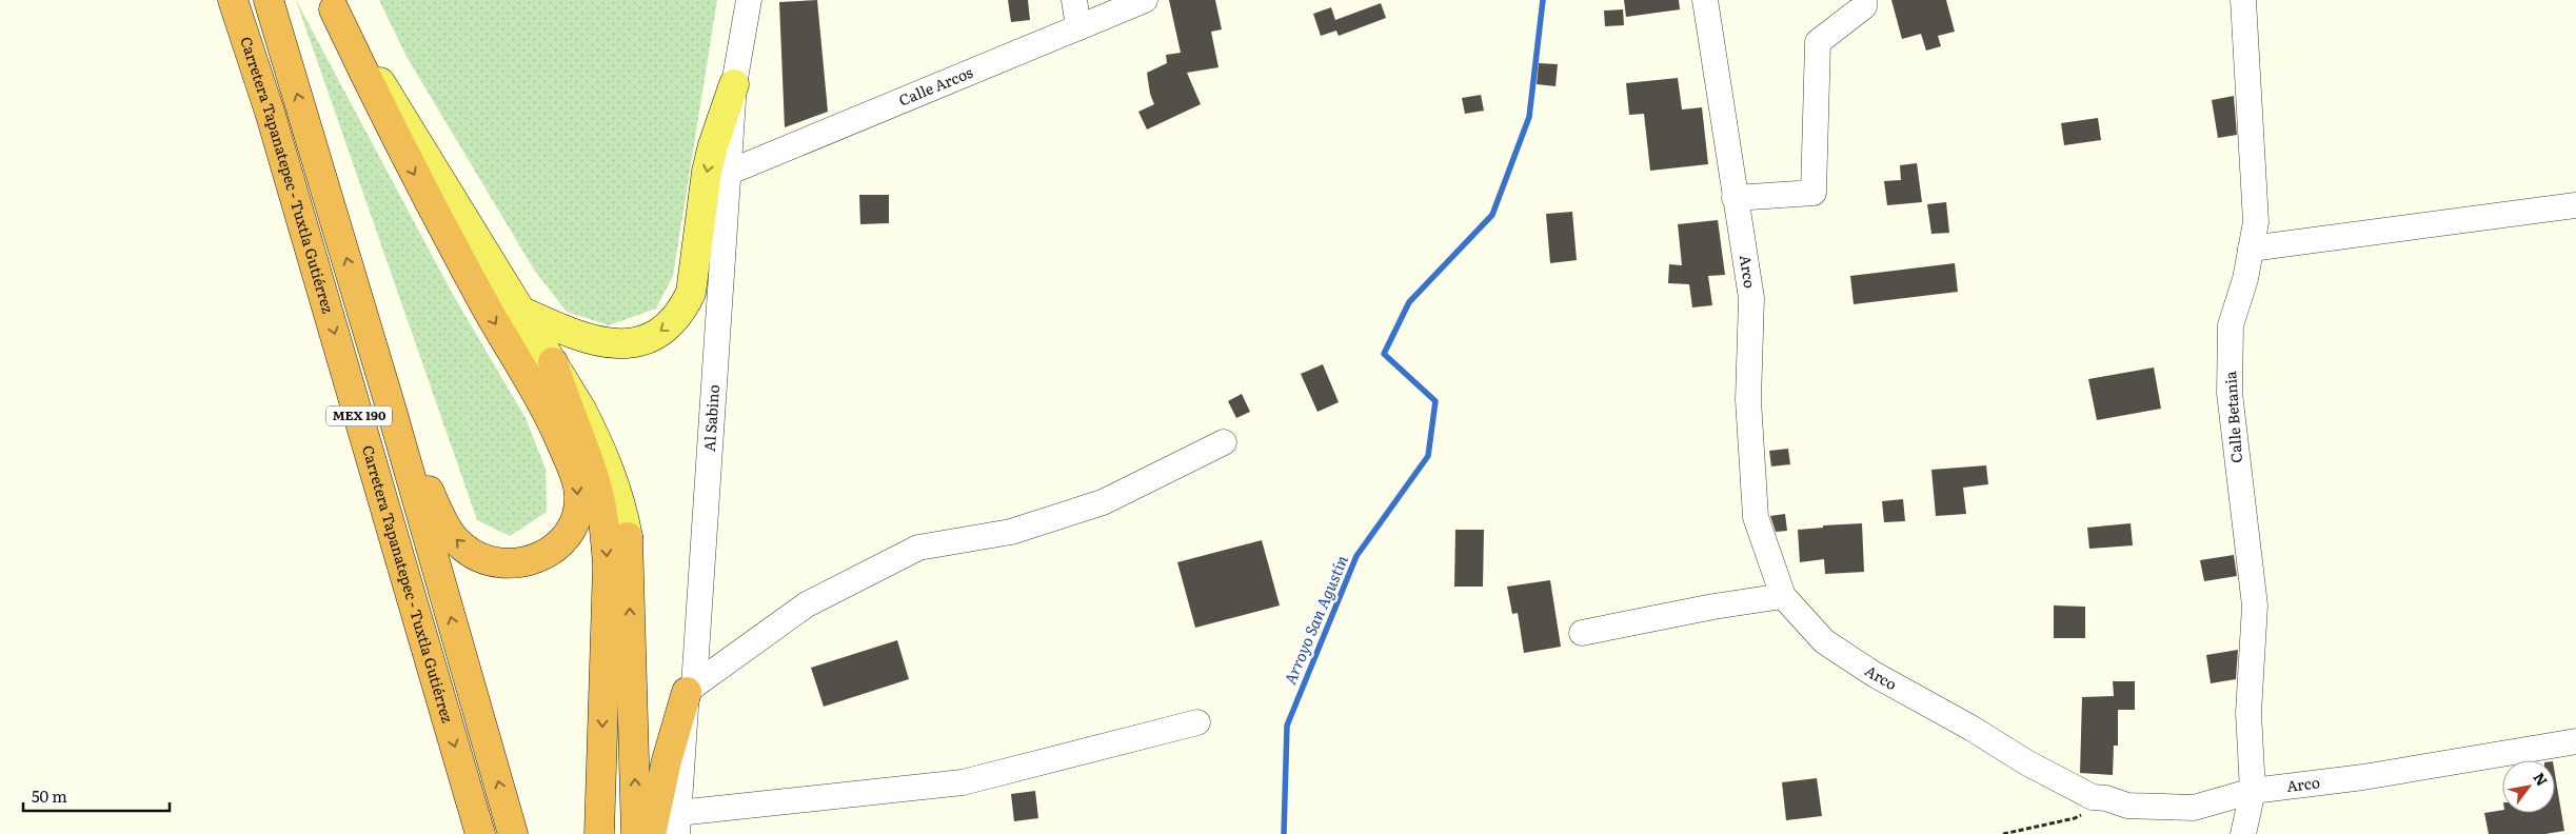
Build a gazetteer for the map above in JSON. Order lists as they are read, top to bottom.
{
  "streets": {
    "highway": ["Carretera Tapanatepec - Tuxtla Gutiérrez", "MEX 190"],
    "street": [
      "Calle Arcos",
      "Arco",
      "Calle Betania",
      "Al Sabino"
    ]
  },
  "crossings": [
    ["Calle Arcos", "Al Sabino"],
    ["Arco", "Calle Betania"]
  ],
  "water": ["Arroyo San Agustín"],
  "scale_bar": "50 m",
  "north": "top right"
}
